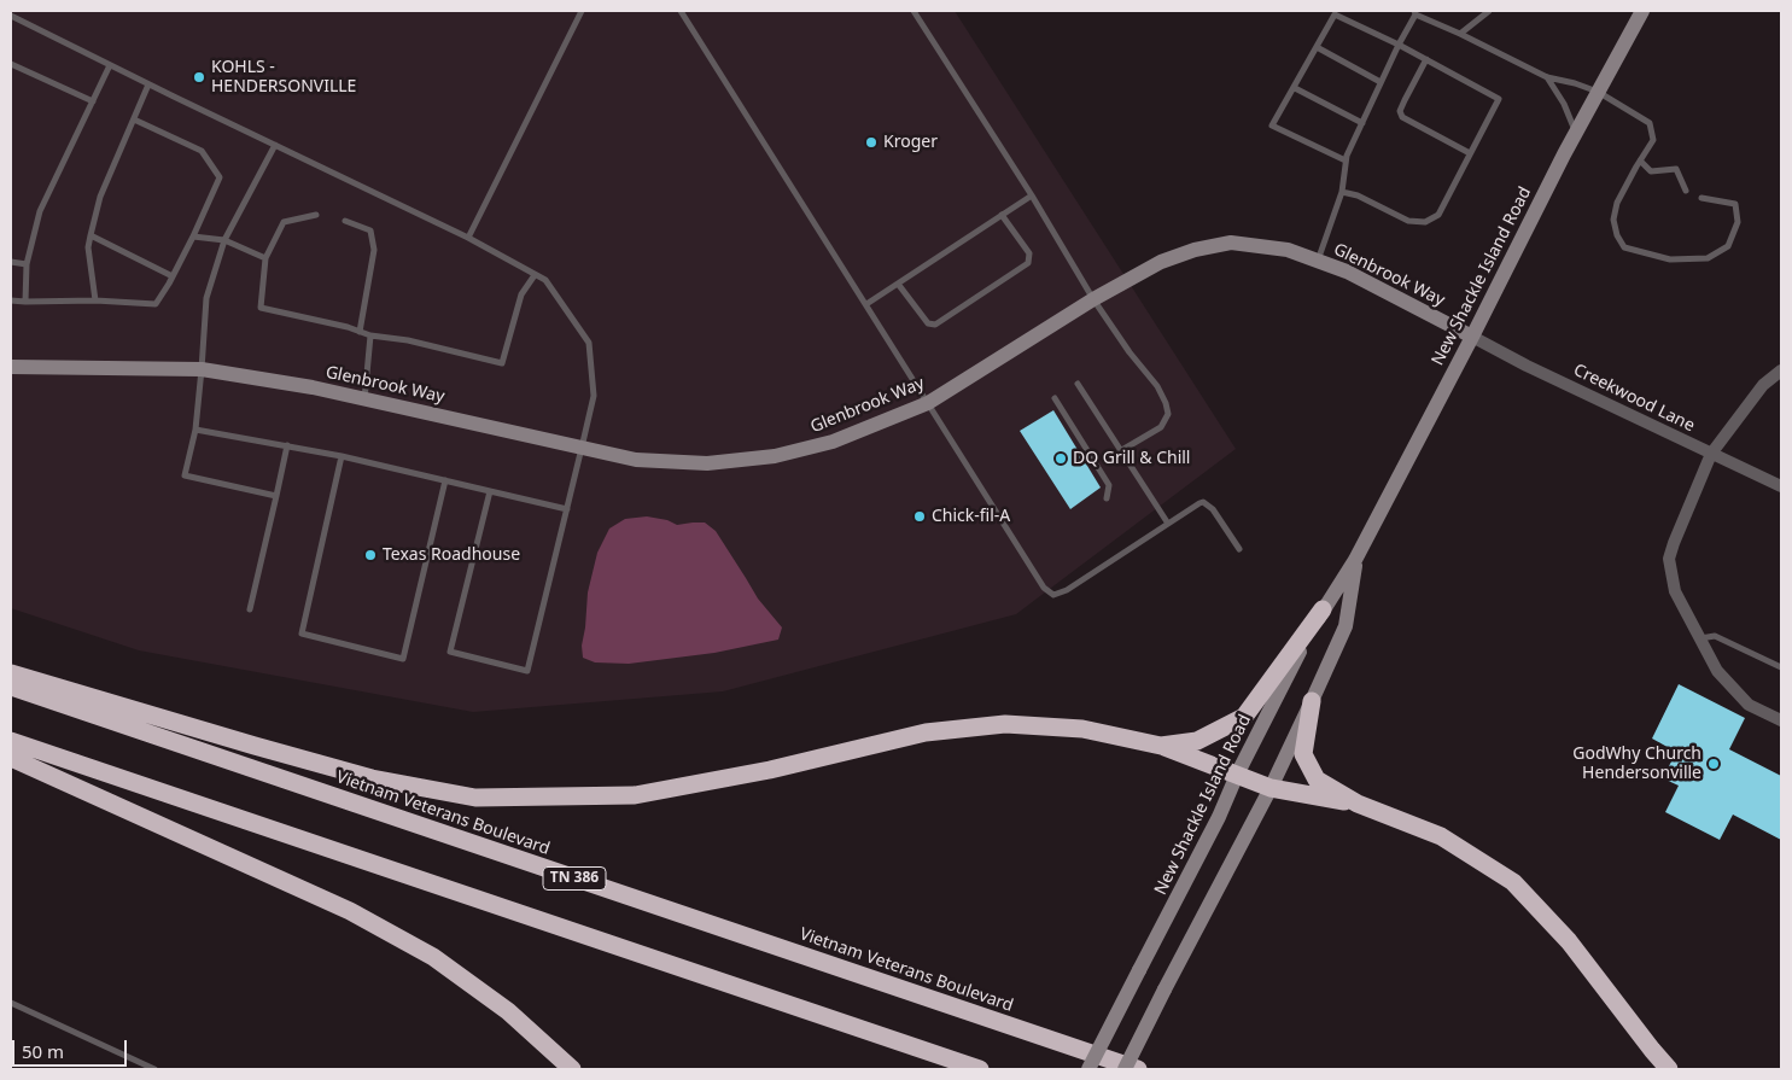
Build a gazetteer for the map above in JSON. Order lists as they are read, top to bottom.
{
  "streets": {
    "highway": ["Vietnam Veterans Boulevard", "TN 386"],
    "main road": ["Glenbrook Way", "New Shackle Island Road"],
    "street": ["Creekwood Lane"]
  },
  "crossings": [
    ["Glenbrook Way", "New Shackle Island Road"],
    ["Glenbrook Way", "Creekwood Lane"],
    ["New Shackle Island Road", "Creekwood Lane"]
  ],
  "places": [
    "KOHLS - HENDERSONVILLE",
    "Kroger",
    "DQ Grill & Chill",
    "Chick-fil-A",
    "Texas Roadhouse",
    "GodWhy Church Hendersonville"
  ],
  "scale_bar": "50 m"
}
